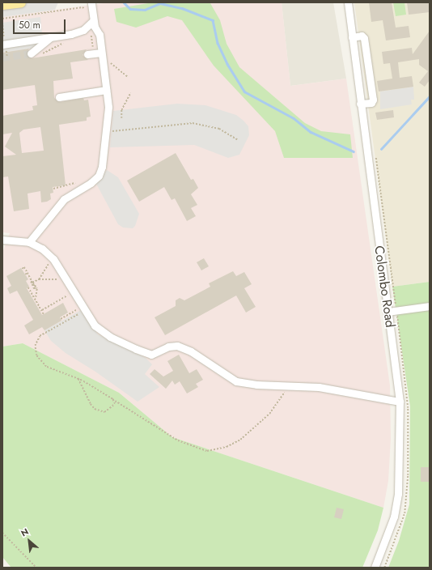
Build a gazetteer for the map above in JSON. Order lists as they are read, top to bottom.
{
  "streets": {
    "street": ["Colombo Road"]
  },
  "scale_bar": "50 m",
  "north": "top left"
}
